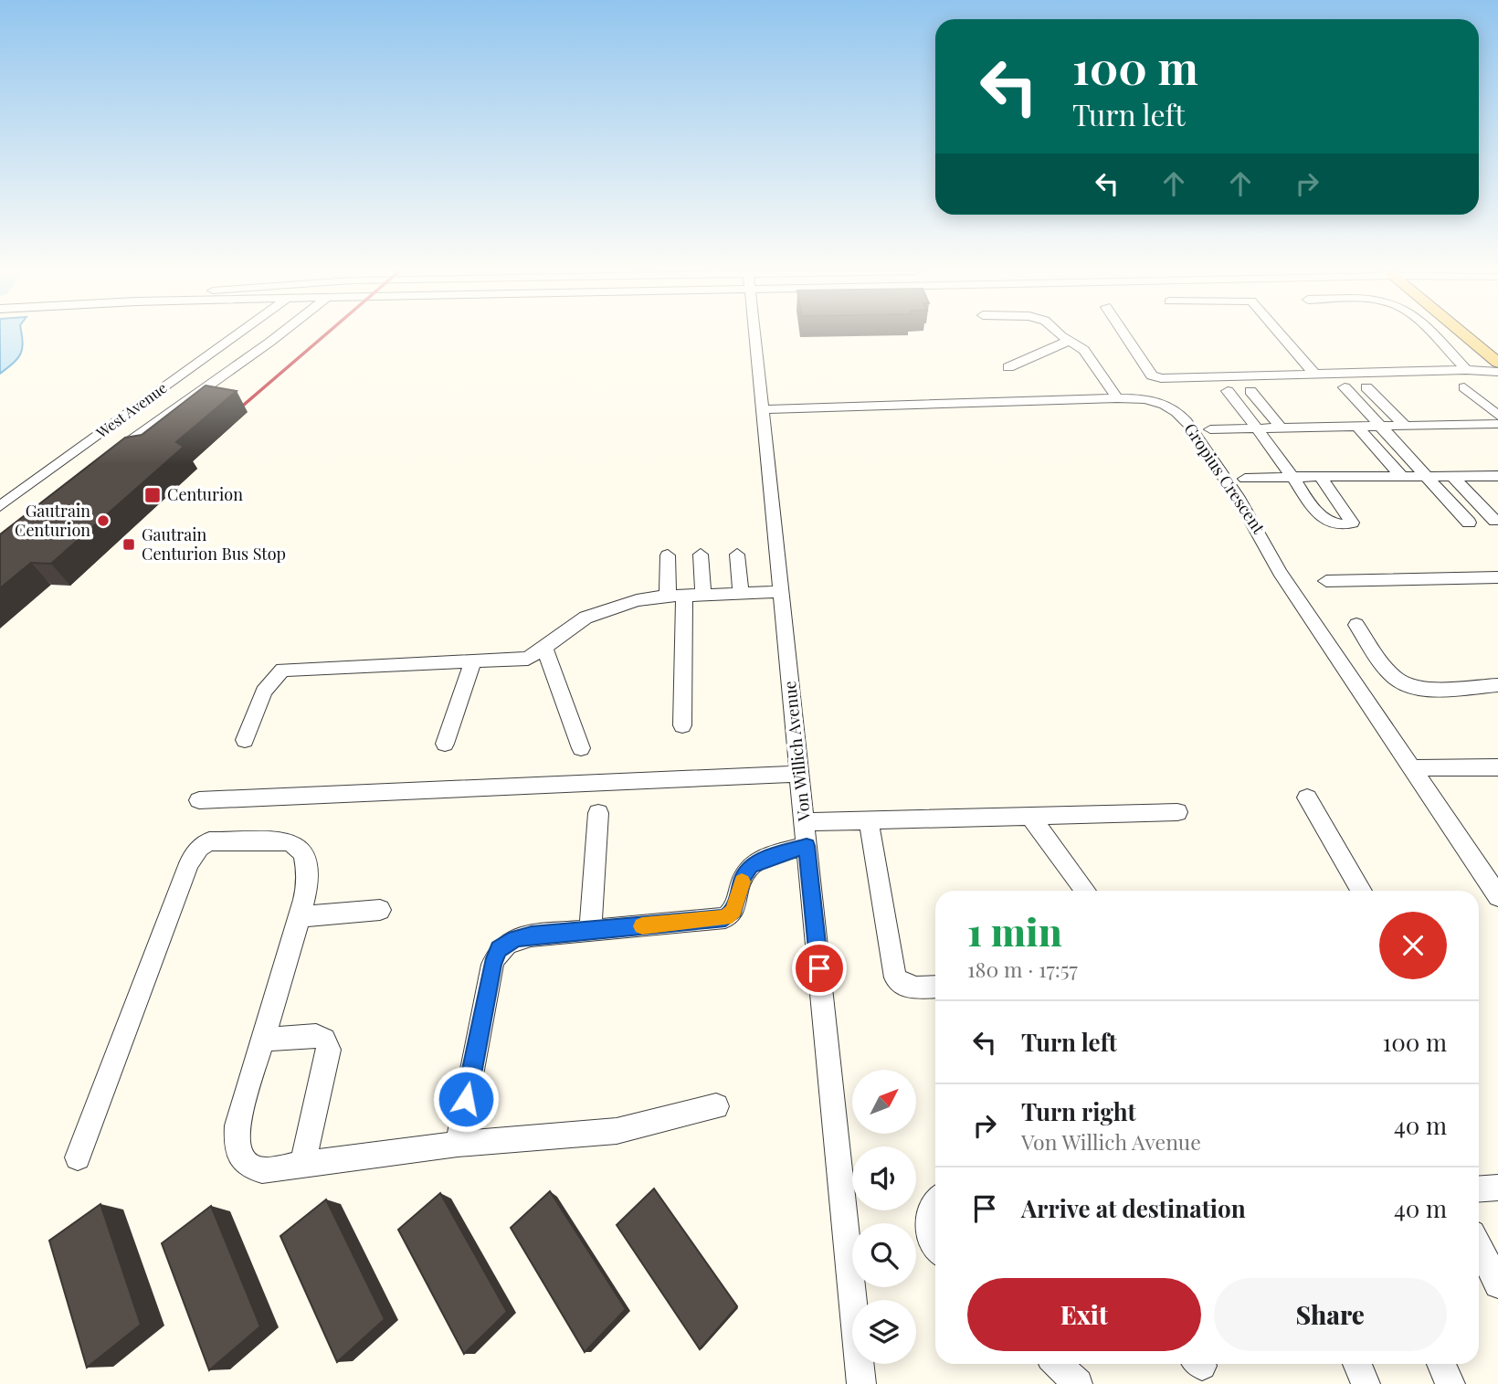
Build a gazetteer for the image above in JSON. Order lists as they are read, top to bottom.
{
  "streets": {
    "street": ["West Avenue", "Gropius Crescent", "Von Willich Avenue"]
  },
  "crossings": [
    ["Gropius Crescent", "Von Willich Avenue"]
  ],
  "places": {
    "transit": ["Centurion", "Gautrain Centurion Bus Stop"],
    "other": ["Gautrain Centurion"]
  },
  "north": "top right",
  "page": {
    "turn": ["100 m", "Turn left"],
    "heading": ["1 min", "180 m · 17:57"],
    "list": [
      {
        "name": "Turn left",
        "value": "100 m"
      },
      {
        "name": "Turn right",
        "note": "Von Willich Avenue",
        "value": "40 m"
      },
      {
        "name": "Arrive at destination",
        "value": "40 m"
      }
    ],
    "buttons": ["Exit", "Share"]
  }
}
